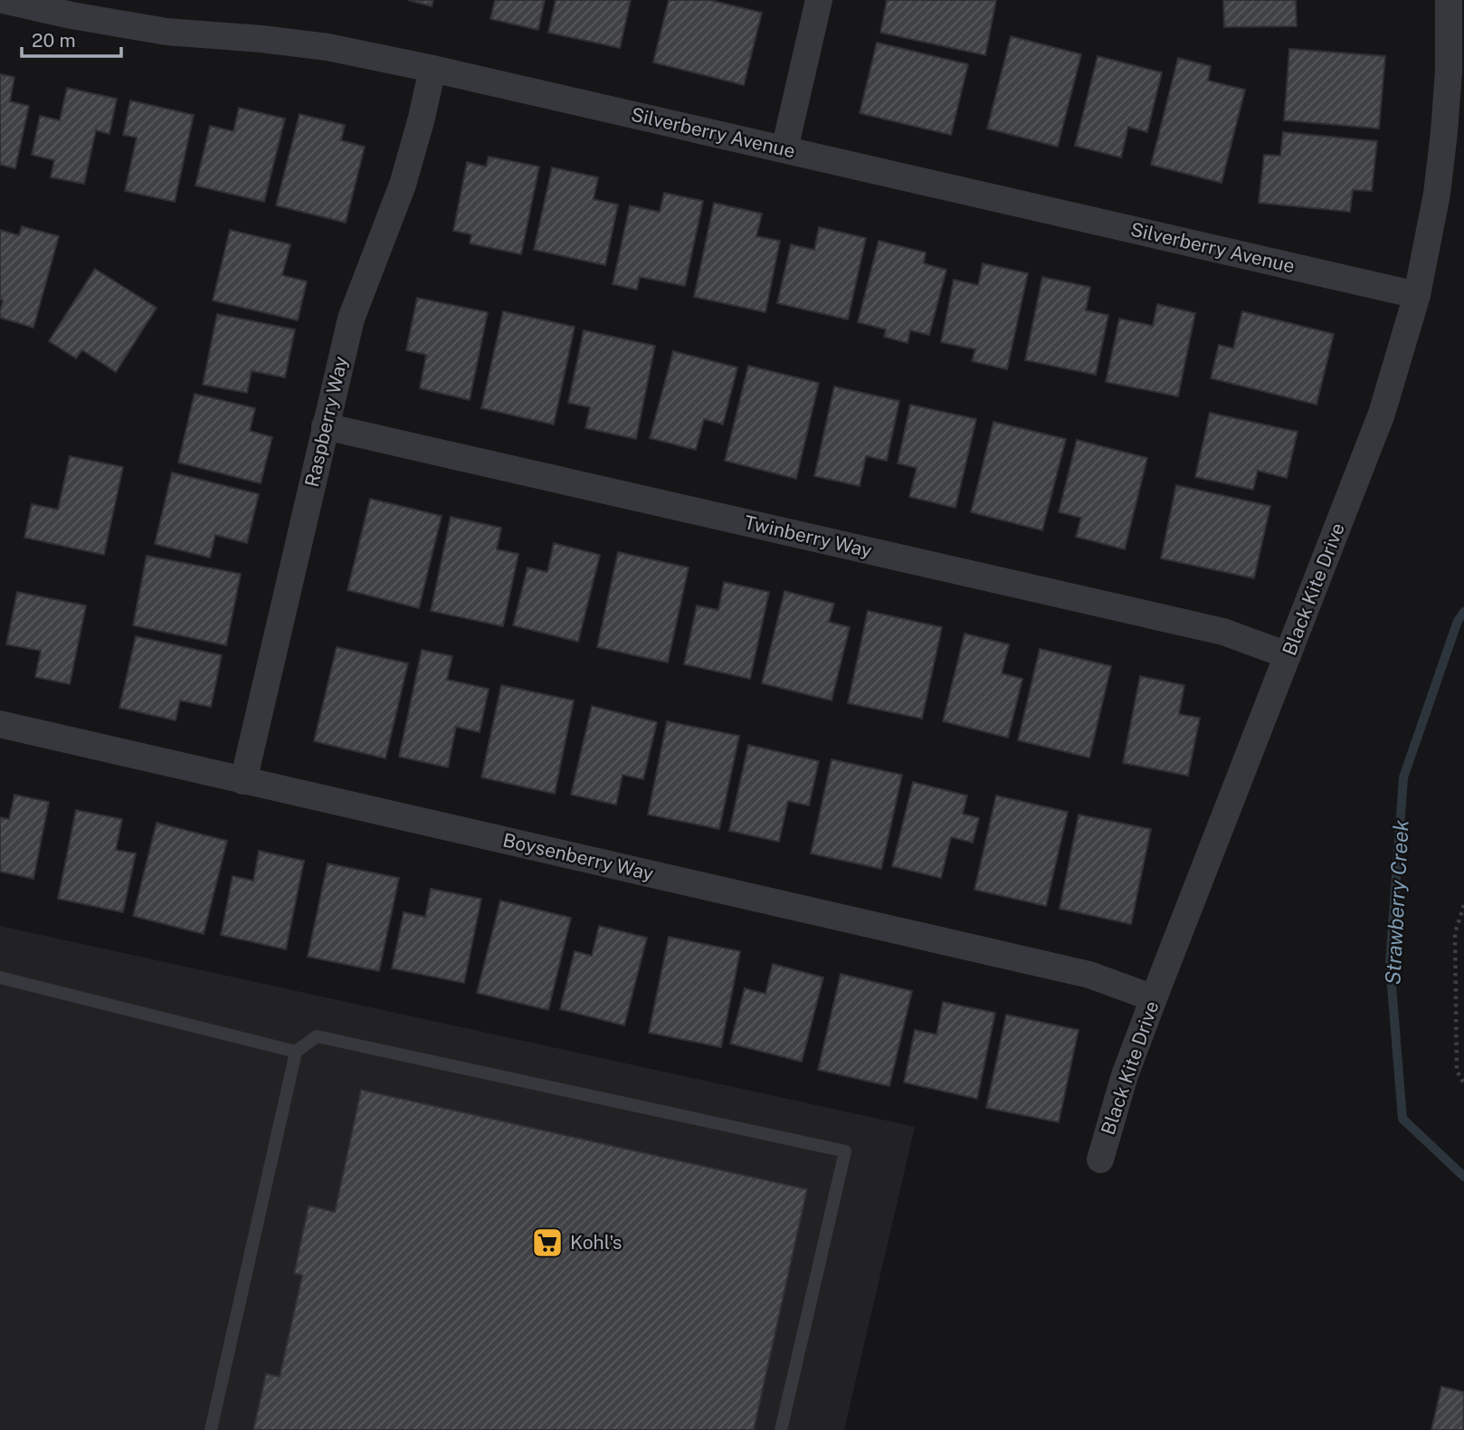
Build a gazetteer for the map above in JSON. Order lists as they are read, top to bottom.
{
  "streets": {
    "street": [
      "Silverberry Avenue",
      "Raspberry Way",
      "Twinberry Way",
      "Black Kite Drive",
      "Boysenberry Way"
    ]
  },
  "crossings": [
    ["Silverberry Avenue", "Raspberry Way"],
    ["Silverberry Avenue", "Black Kite Drive"],
    ["Raspberry Way", "Twinberry Way"],
    ["Raspberry Way", "Boysenberry Way"],
    ["Twinberry Way", "Black Kite Drive"],
    ["Black Kite Drive", "Boysenberry Way"]
  ],
  "water": ["Strawberry Creek"],
  "places": {
    "supermarket": ["Kohl's"]
  },
  "scale_bar": "20 m"
}
